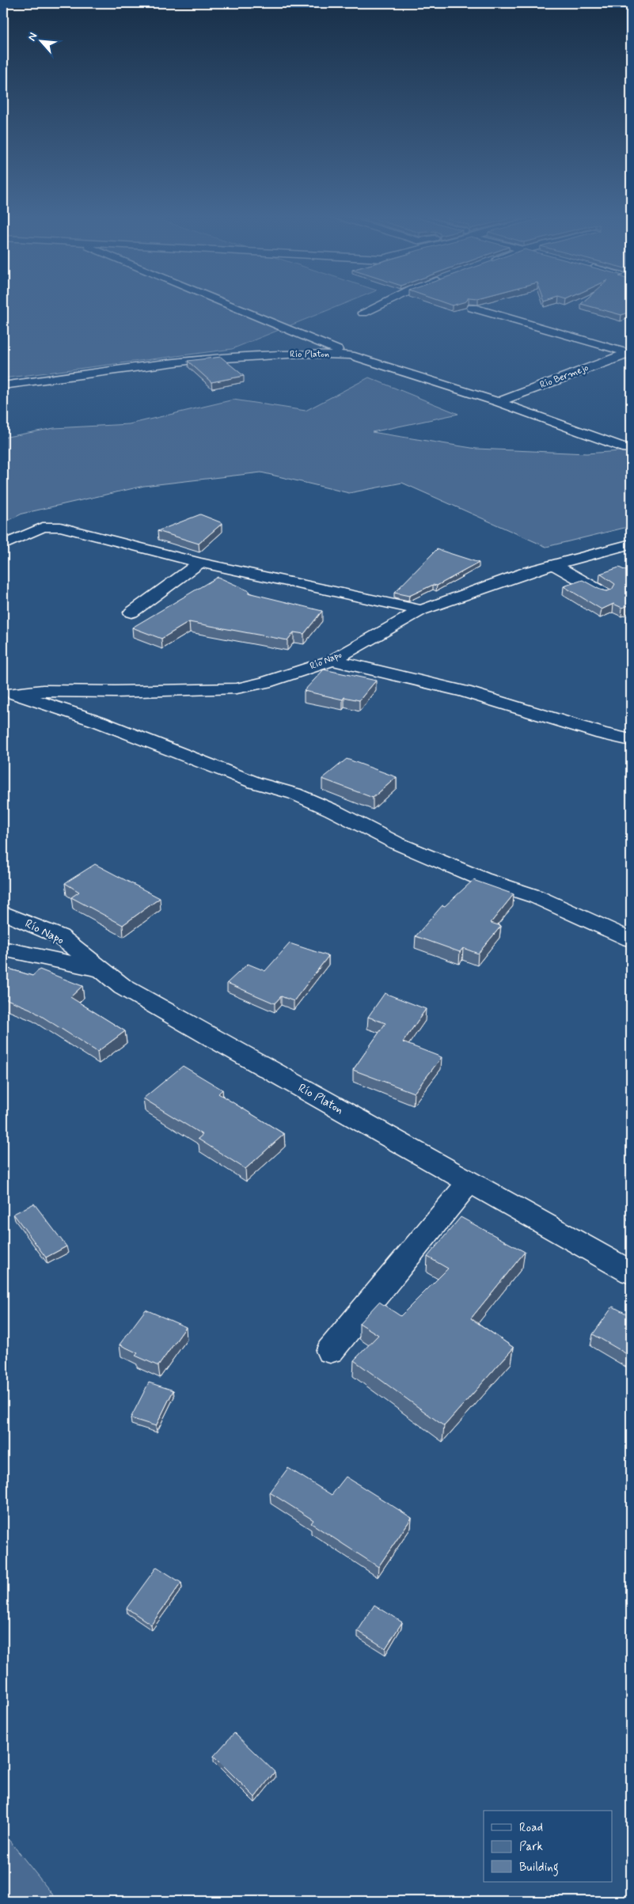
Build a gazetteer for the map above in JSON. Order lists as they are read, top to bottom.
{
  "streets": {
    "street": ["Río Platon", "Río Bermejo", "Río Napo"]
  },
  "crossings": [
    ["Río Platon", "Río Bermejo"],
    ["Río Platon", "Río Napo"]
  ],
  "legend": ["Road", "Park", "Building"],
  "north": "top left"
}
